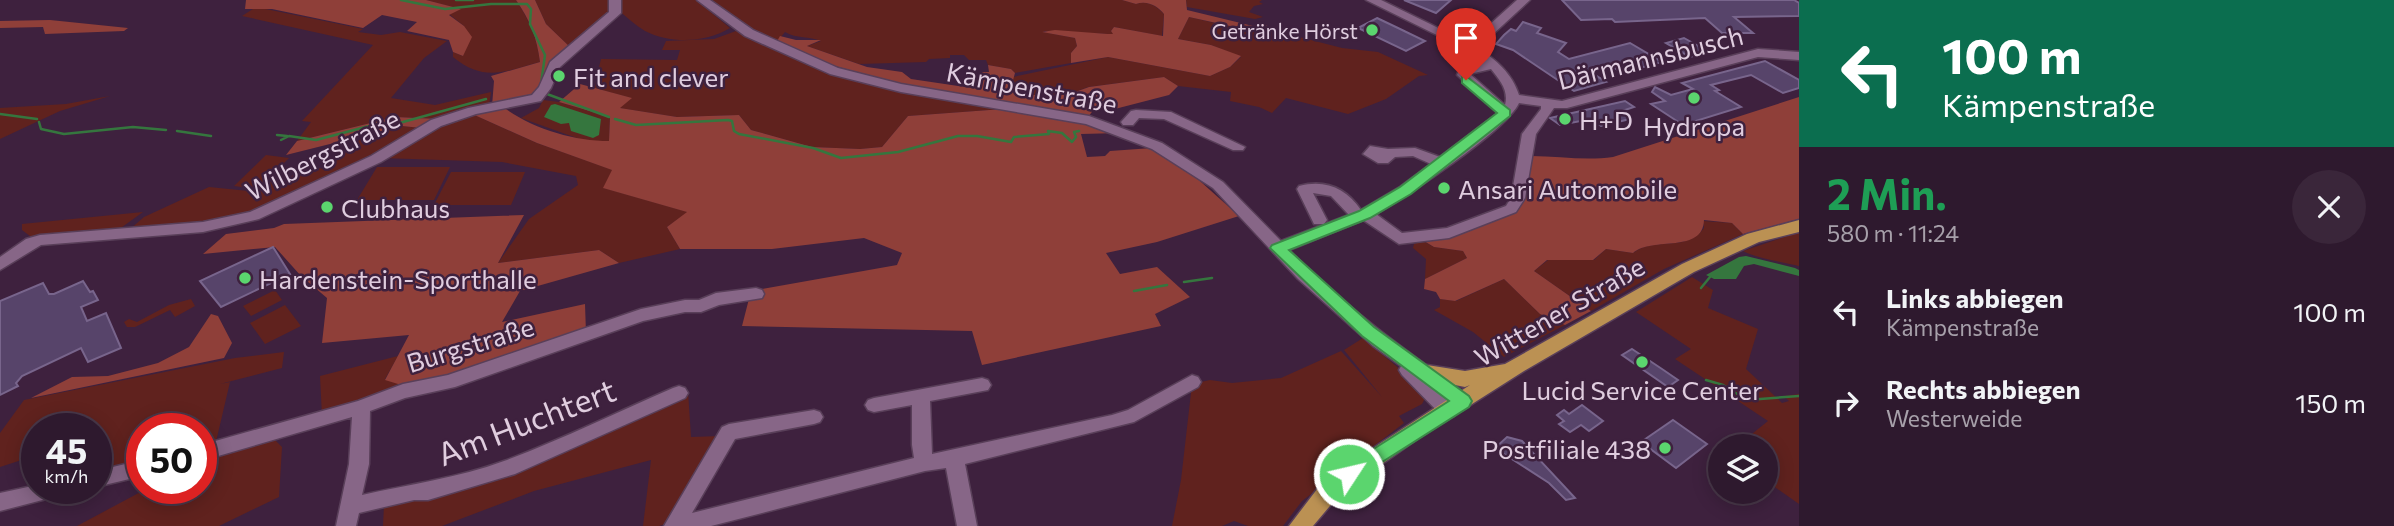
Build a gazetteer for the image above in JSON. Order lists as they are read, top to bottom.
{
  "streets": {
    "main road": ["Wittener Straße"],
    "street": [
      "Därmannsbusch",
      "Kämpenstraße",
      "Wilbergstraße",
      "Burgstraße",
      "Am Huchtert"
    ]
  },
  "crossings": [
    ["Kämpenstraße", "Wittener Straße"]
  ],
  "places": [
    "Getränke Hörst",
    "Fit and clever",
    "Hydropa",
    "H+D",
    "Ansari Automobile",
    "Clubhaus",
    "Hardenstein-Sporthalle",
    "Lucid Service Center",
    "Postfiliale 438"
  ],
  "page": {
    "turn": ["100 m", "Kämpenstraße"],
    "heading": ["2 Min.", "580 m · 11:24"],
    "list": [
      {
        "name": "Links abbiegen",
        "note": "Kämpenstraße",
        "value": "100 m"
      },
      {
        "name": "Rechts abbiegen",
        "note": "Westerweide",
        "value": "150 m"
      }
    ],
    "speed": "45 km/h",
    "limit": "50"
  }
}
